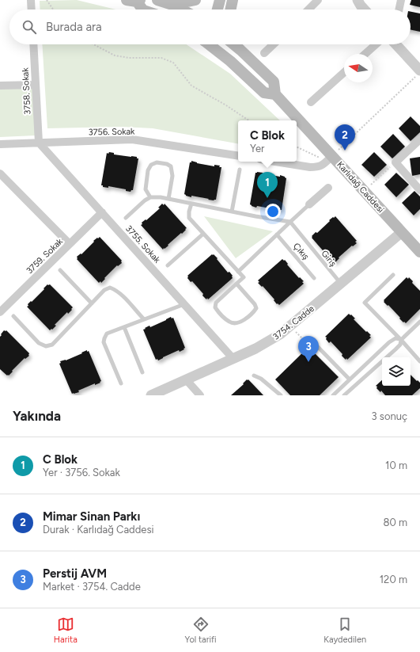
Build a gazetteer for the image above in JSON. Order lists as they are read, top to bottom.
{
  "streets": {
    "main road": ["Karlıdağ Caddesi"],
    "street": [
      "3758. Sokak",
      "3756. Sokak",
      "3755. Sokak",
      "3759. Sokak",
      "3754. Cadde"
    ],
    "lane": ["Çıkış", "Giriş"]
  },
  "crossings": [
    ["3758. Sokak", "3756. Sokak"],
    ["3758. Sokak", "3755. Sokak"],
    ["3756. Sokak", "3755. Sokak"],
    ["Karlıdağ Caddesi", "3754. Cadde"],
    ["3755. Sokak", "3759. Sokak"],
    ["3755. Sokak", "3754. Cadde"],
    ["Giriş", "3754. Cadde"]
  ],
  "north": "left",
  "page": {
    "search": "Burada ara",
    "popup": ["C Blok", "Yer"],
    "pins": ["2", "1", "3"],
    "heading": ["Yakında", "3 sonuç"],
    "list": [
      {
        "mark": "1",
        "name": "C Blok",
        "note": "Yer · 3756. Sokak",
        "value": "10 m"
      },
      {
        "mark": "2",
        "name": "Mimar Sinan Parkı",
        "note": "Durak · Karlıdağ Caddesi",
        "value": "80 m"
      },
      {
        "mark": "3",
        "name": "Perstij AVM",
        "note": "Market · 3754. Cadde",
        "value": "120 m"
      }
    ],
    "nav": ["Harita", "Yol tarifi", "Kaydedilen"]
  }
}
